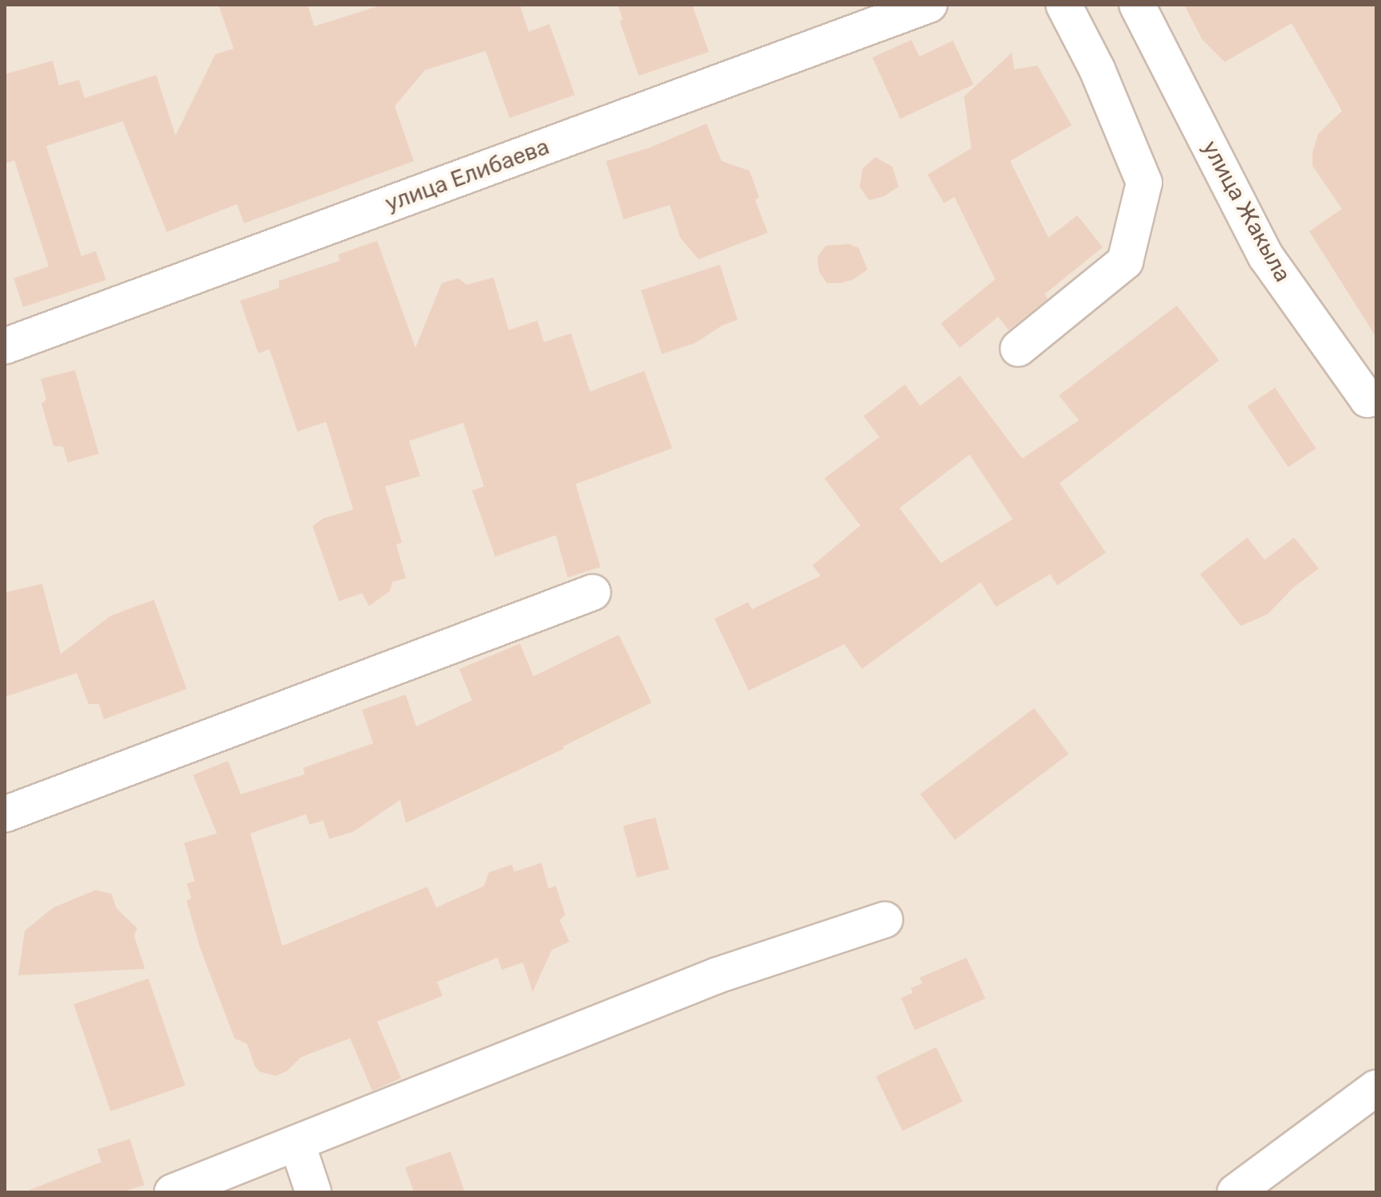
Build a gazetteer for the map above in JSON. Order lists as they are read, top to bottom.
{
  "streets": {
    "street": ["улица Елибаева", "улица Жакыла"]
  }
}
